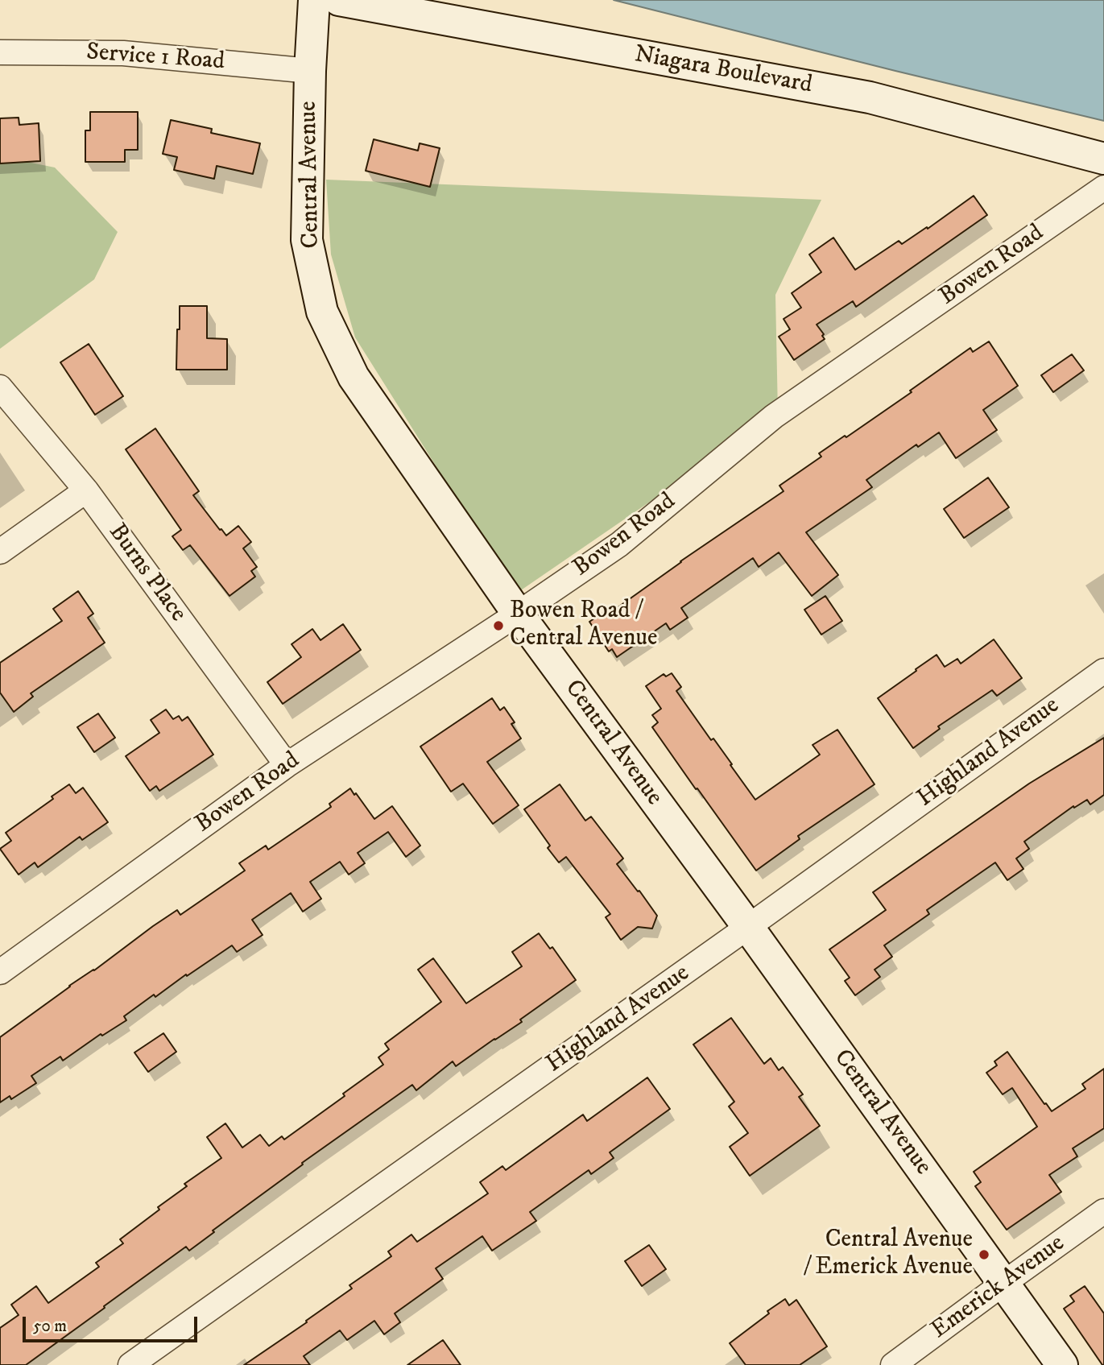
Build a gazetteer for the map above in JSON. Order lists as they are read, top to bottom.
{
  "streets": {
    "main road": ["Niagara Boulevard", "Central Avenue"],
    "street": [
      "Service 1 Road",
      "Bowen Road",
      "Burns Place",
      "Highland Avenue",
      "Emerick Avenue"
    ]
  },
  "crossings": [
    ["Service 1 Road", "Central Avenue"],
    ["Central Avenue", "Bowen Road"],
    ["Central Avenue", "Highland Avenue"],
    ["Central Avenue", "Emerick Avenue"],
    ["Bowen Road", "Burns Place"]
  ],
  "places": ["Bowen Road / Central Avenue", "Central Avenue / Emerick Avenue"],
  "scale_bar": "50 m"
}
